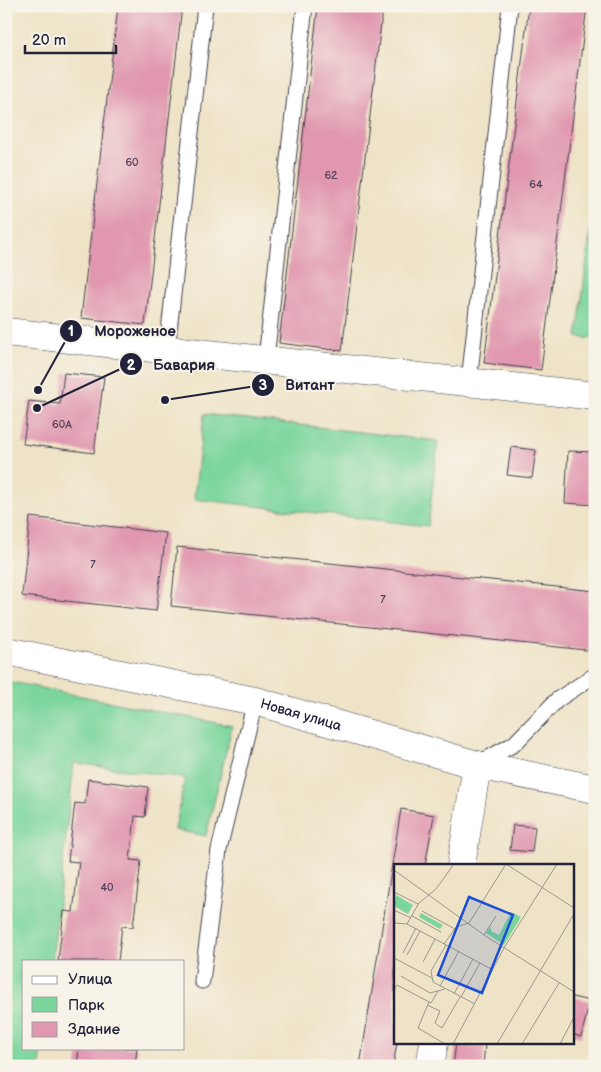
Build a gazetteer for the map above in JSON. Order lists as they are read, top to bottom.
{
  "streets": {
    "street": ["Новая улица"]
  },
  "places": ["Мороженое", "Витант", "Бавария"],
  "house_numbers": [
    "60",
    "62",
    "64",
    "60А",
    "7",
    "7",
    "40"
  ],
  "legend": ["Улица", "Парк", "Здание"],
  "scale_bar": "20 m"
}
